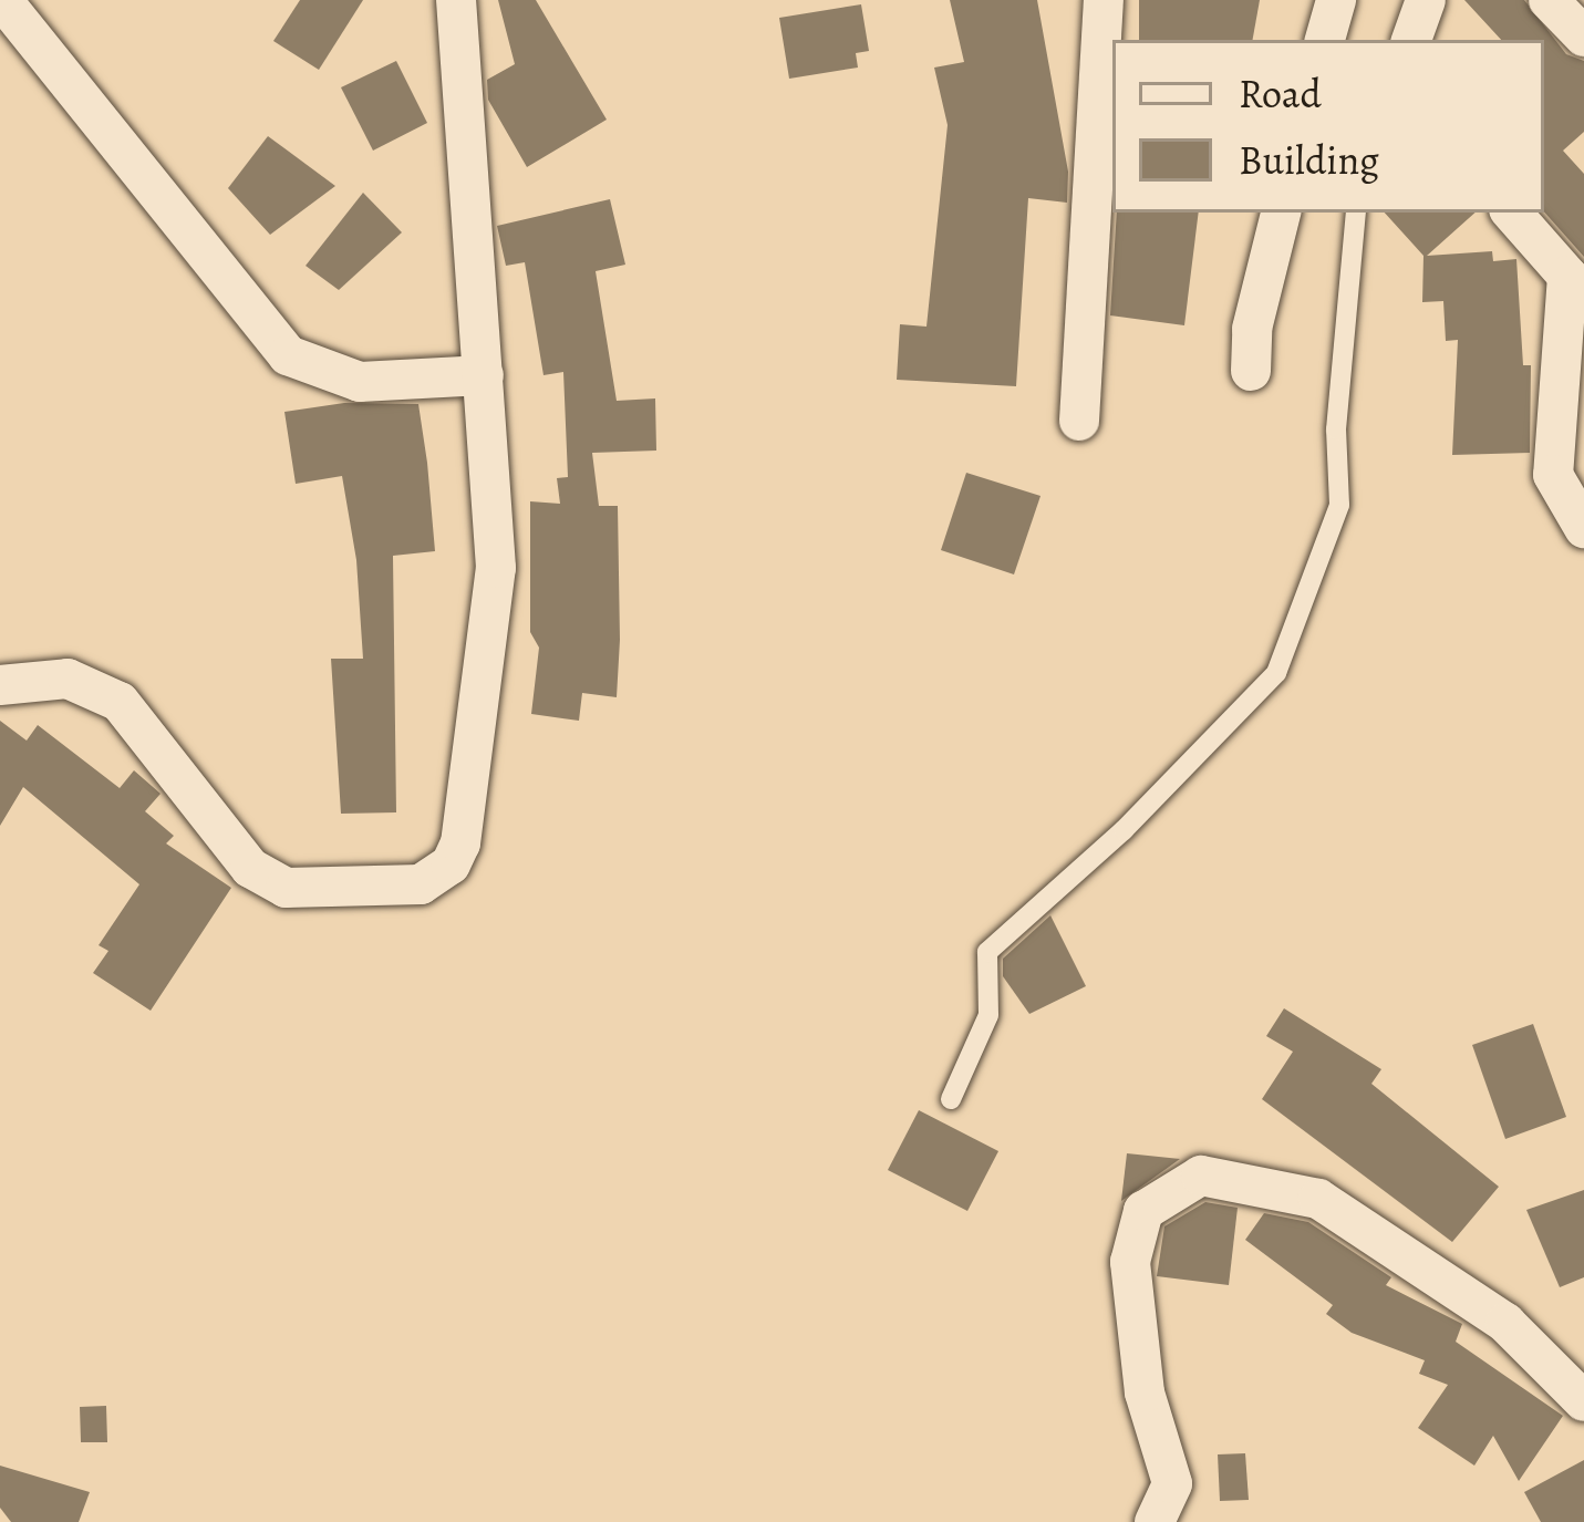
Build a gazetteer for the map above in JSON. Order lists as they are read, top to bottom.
{
  "legend": ["Road", "Building"]
}
